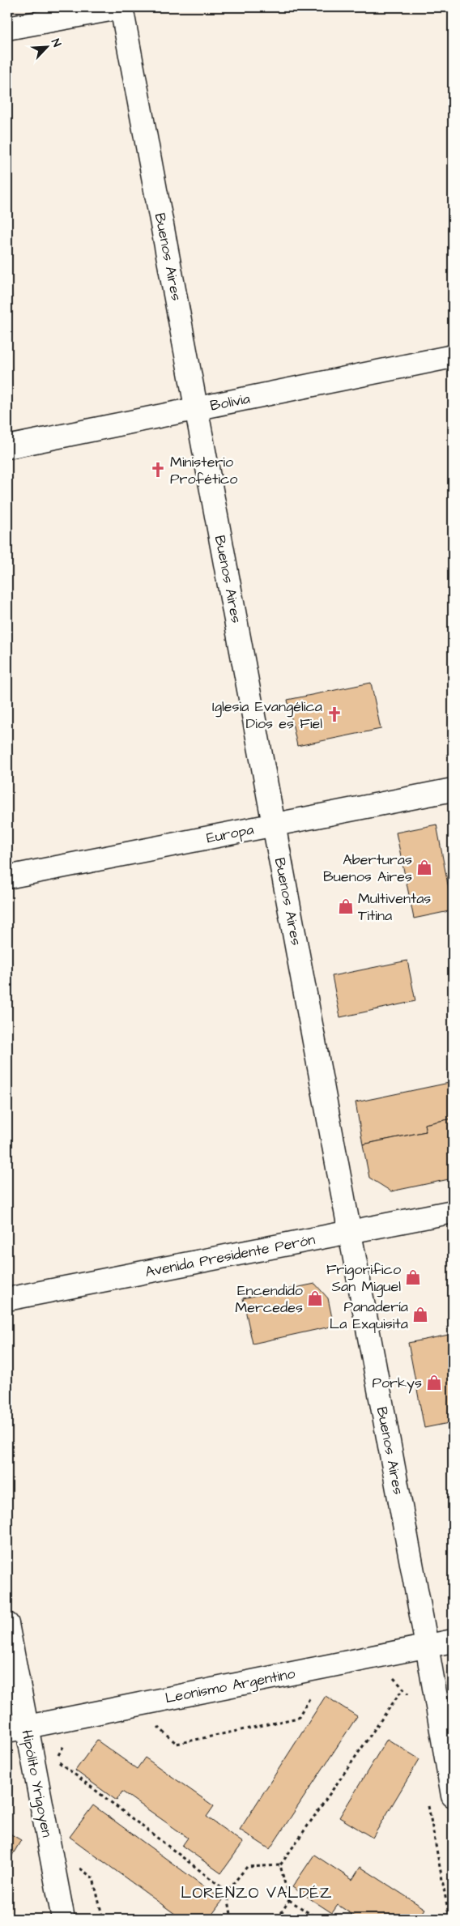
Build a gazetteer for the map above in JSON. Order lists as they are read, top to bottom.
{
  "streets": {
    "street": [
      "Buenos Aires",
      "Bolivia",
      "Europa",
      "Avenida Presidente Perón",
      "Leonismo Argentino",
      "Hipólito Yrigoyen"
    ]
  },
  "crossings": [
    ["Buenos Aires", "Bolivia"],
    ["Buenos Aires", "Europa"],
    ["Buenos Aires", "Avenida Presidente Perón"],
    ["Buenos Aires", "Leonismo Argentino"],
    ["Leonismo Argentino", "Hipólito Yrigoyen"]
  ],
  "districts": ["LORENZO VALDÉZ"],
  "places": {
    "church": ["Ministerio Profético", "Iglesia Evangélica Dios es Fiel"],
    "shop": [
      "Aberturas Buenos Aires",
      "Multiventas Titina",
      "Frigorifico San Miguel",
      "Encendido Mercedes",
      "Panadería La Exquisita",
      "Porkys"
    ]
  },
  "north": "top right"
}
